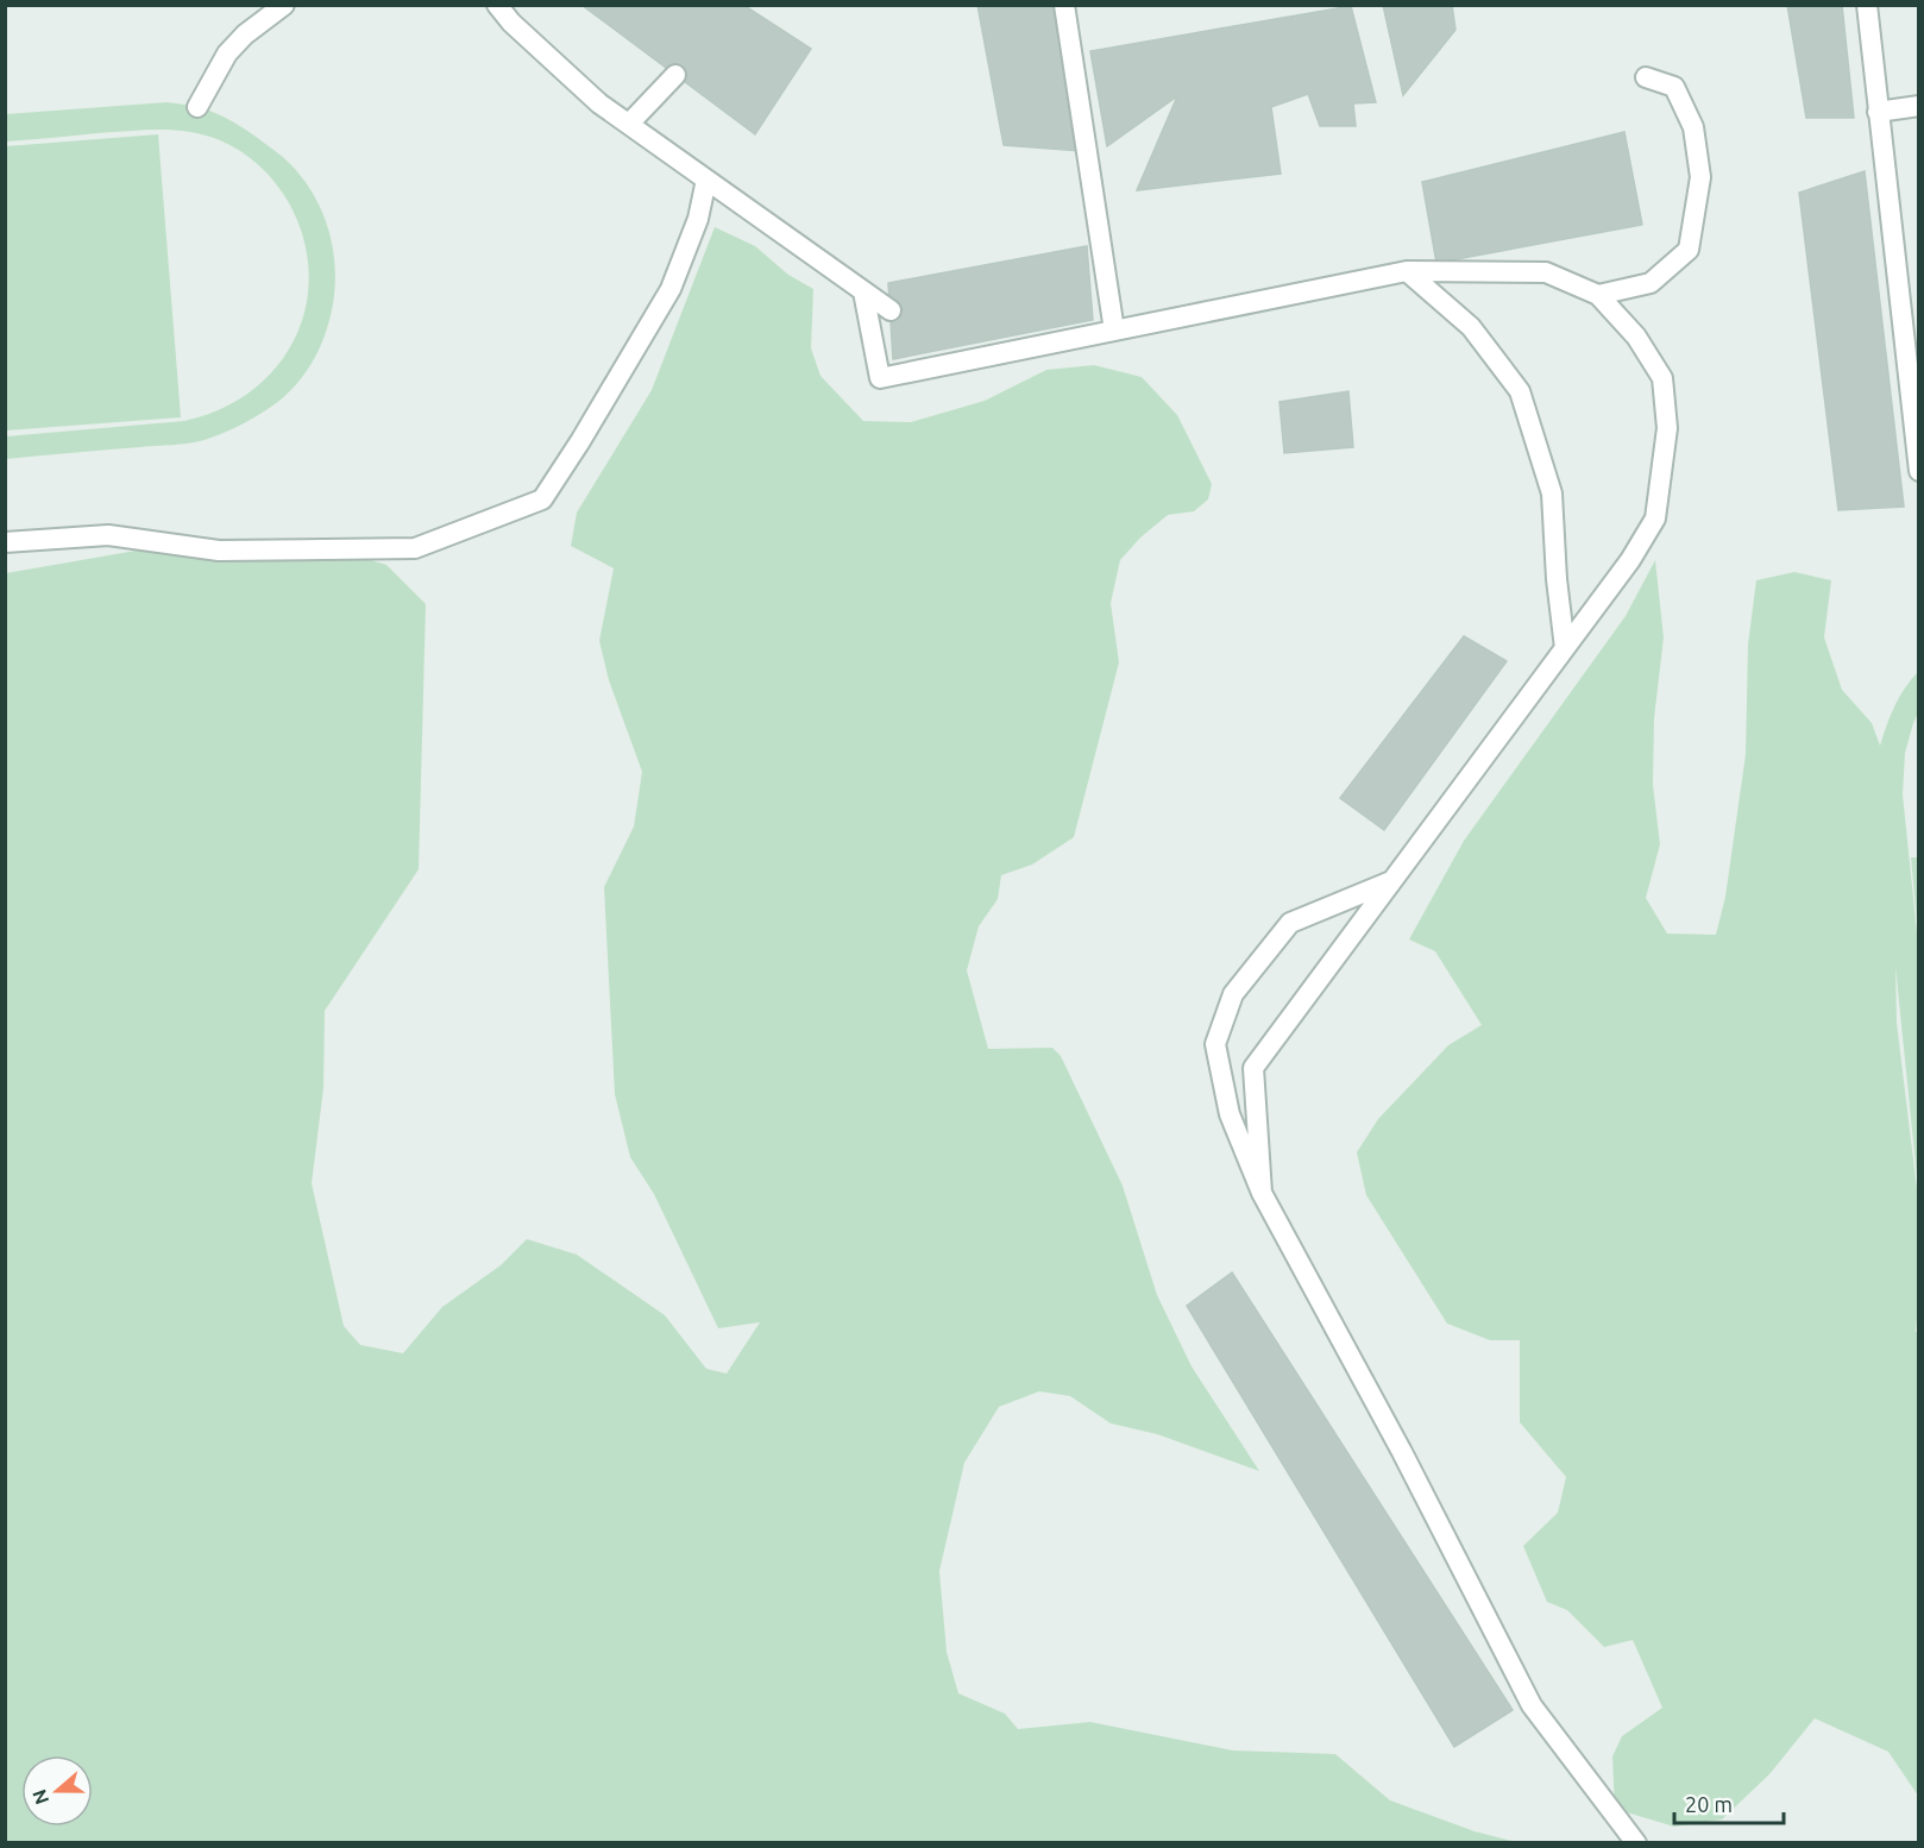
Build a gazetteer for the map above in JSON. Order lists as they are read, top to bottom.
{
  "scale_bar": "20 m",
  "north": "left"
}
